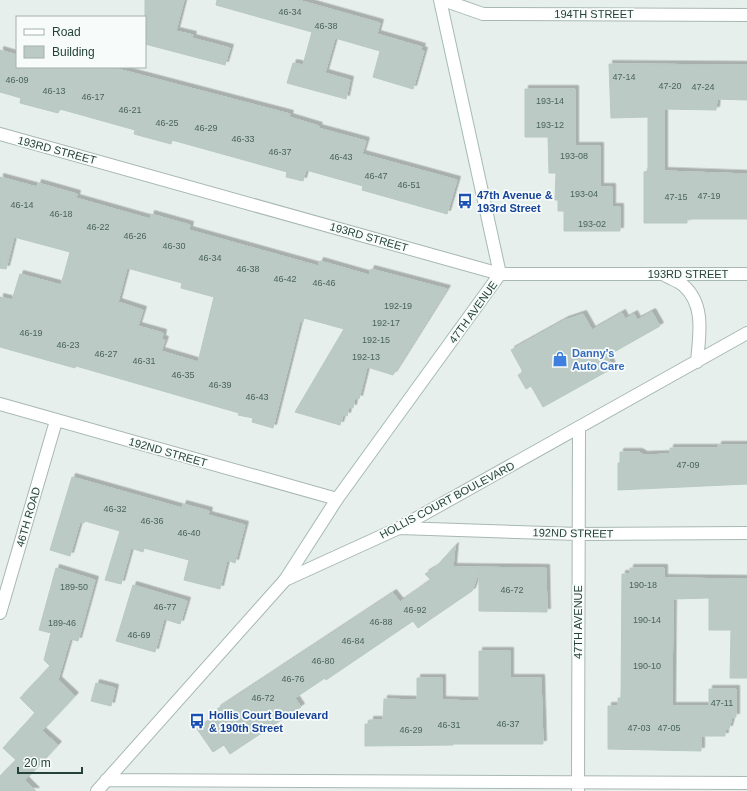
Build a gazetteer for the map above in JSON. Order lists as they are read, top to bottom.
{
  "streets": {
    "street": [
      "194TH STREET",
      "193RD STREET",
      "47TH AVENUE",
      "192ND STREET",
      "HOLLIS COURT BOULEVARD",
      "46TH ROAD"
    ]
  },
  "crossings": [
    ["193RD STREET", "47TH AVENUE"],
    ["47TH AVENUE", "192ND STREET"],
    ["47TH AVENUE", "HOLLIS COURT BOULEVARD"],
    ["192ND STREET", "HOLLIS COURT BOULEVARD"],
    ["192ND STREET", "46TH ROAD"]
  ],
  "places": {
    "bus stop": ["47th Avenue & 193rd Street", "Hollis Court Boulevard & 190th Street"],
    "shop": ["Danny’s Auto Care"]
  },
  "house_numbers": [
    "46-34",
    "46-38",
    "47-14",
    "46-09",
    "47-20",
    "47-24",
    "46-13",
    "46-17",
    "193-14",
    "46-21",
    "46-25",
    "193-12",
    "46-29",
    "46-33",
    "46-37",
    "193-08",
    "46-43",
    "46-47",
    "46-51",
    "193-04",
    "47-19",
    "47-15",
    "46-14",
    "46-18",
    "193-02",
    "46-22",
    "46-26",
    "46-30",
    "46-34",
    "46-38",
    "46-42",
    "46-46",
    "192-19",
    "192-17",
    "46-19",
    "192-15",
    "46-23",
    "46-27",
    "192-13",
    "46-31",
    "46-35",
    "46-39",
    "46-43",
    "47-09",
    "46-32",
    "46-36",
    "46-40",
    "190-18",
    "189-50",
    "46-72",
    "46-77",
    "46-92",
    "190-14",
    "46-88",
    "189-46",
    "46-69",
    "46-84",
    "46-80",
    "190-10",
    "46-76",
    "46-72",
    "47-11",
    "46-37",
    "46-31",
    "47-03",
    "47-05",
    "46-29"
  ],
  "legend": ["Road", "Building"],
  "scale_bar": "20 m"
}
